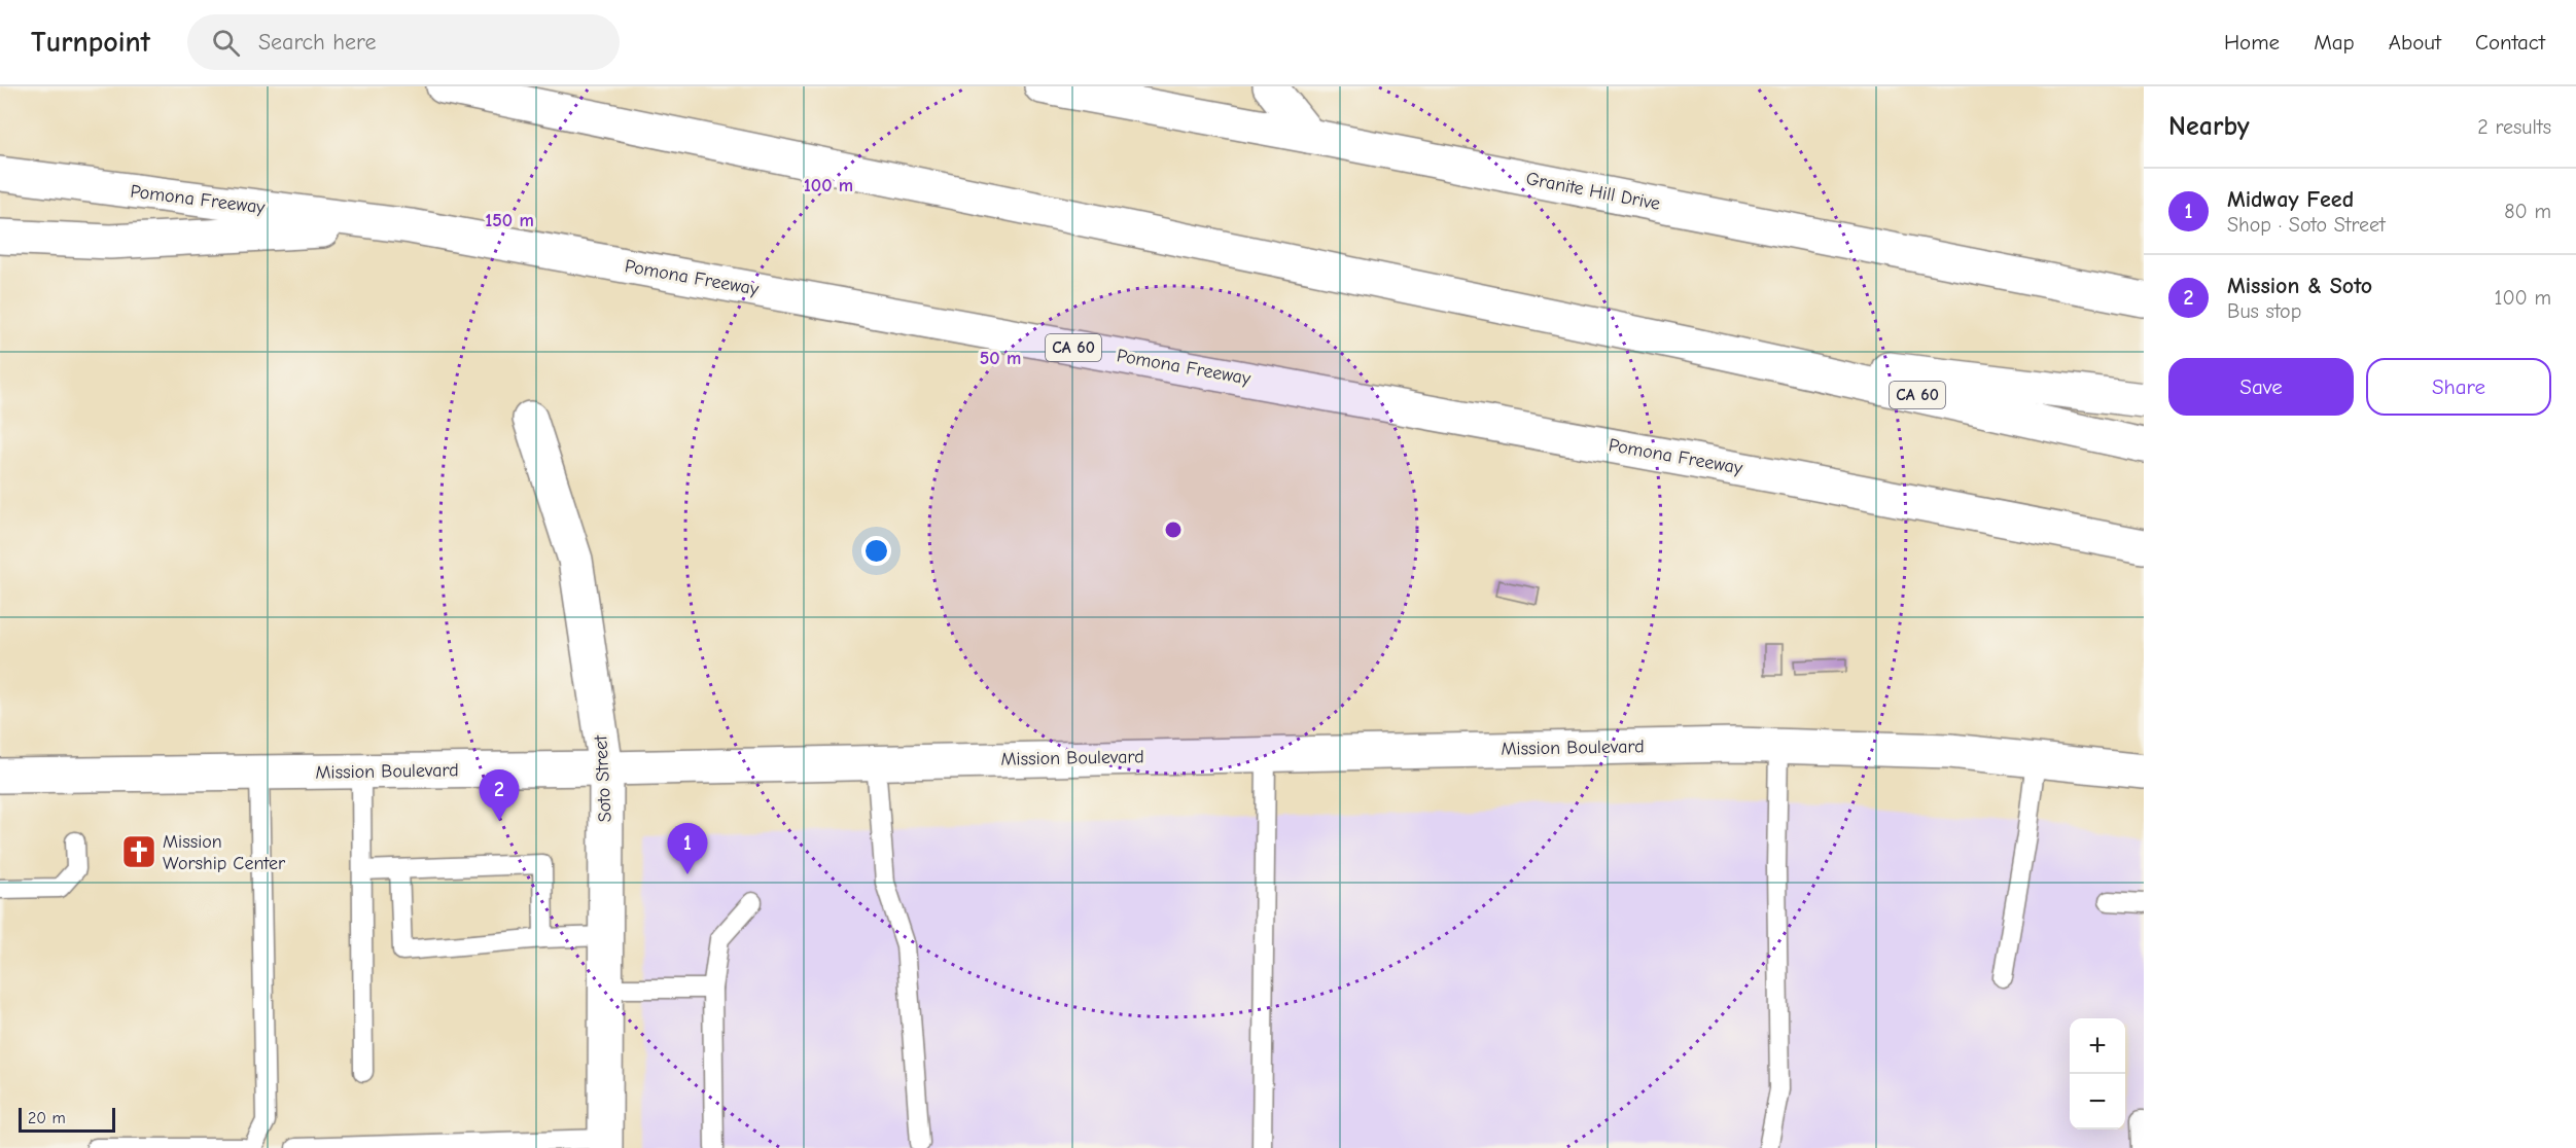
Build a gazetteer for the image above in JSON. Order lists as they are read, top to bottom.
{
  "streets": {
    "main road": [
      "Granite Hill Drive",
      "Pomona Freeway",
      "CA 60",
      "Mission Boulevard",
      "Soto Street"
    ]
  },
  "crossings": [
    ["Mission Boulevard", "Soto Street"]
  ],
  "places": {
    "church": ["Mission Worship Center"]
  },
  "scale_bar": "20 m",
  "page": {
    "header": "Turnpoint",
    "search": "Search here",
    "nav": [
      "Home",
      "Map",
      "About",
      "Contact"
    ],
    "heading": ["Nearby", "2 results"],
    "list": [
      {
        "mark": "1",
        "name": "Midway Feed",
        "note": "Shop · Soto Street",
        "value": "80 m"
      },
      {
        "mark": "2",
        "name": "Mission & Soto",
        "note": "Bus stop",
        "value": "100 m"
      }
    ],
    "buttons": ["Save", "Share"],
    "pins": ["2", "1"],
    "map_buttons": ["+", "−"],
    "scale": "20 m"
  },
  "rings": ["100 m", "150 m", "50 m"]
}
